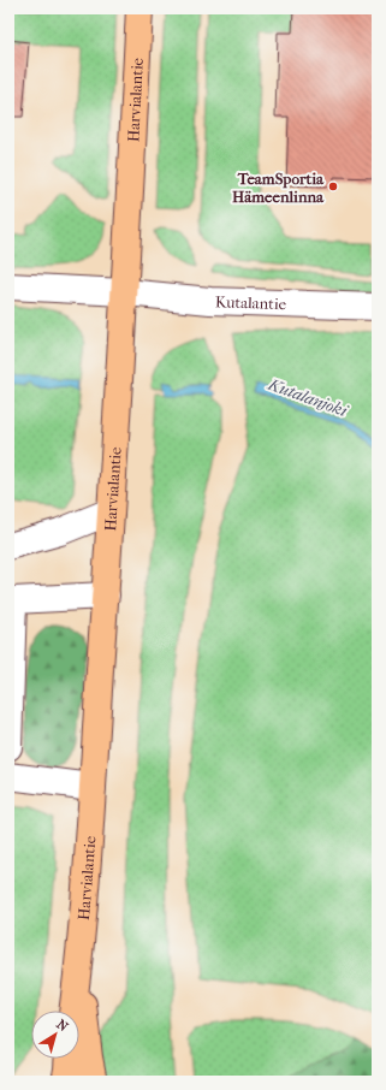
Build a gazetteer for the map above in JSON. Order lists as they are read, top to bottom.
{
  "streets": {
    "main road": ["Harvialantie"],
    "street": ["Kutalantie"]
  },
  "crossings": [
    ["Harvialantie", "Kutalantie"]
  ],
  "water": ["Kutalanjoki"],
  "places": ["TeamSportia Hämeenlinna"],
  "north": "top right"
}
